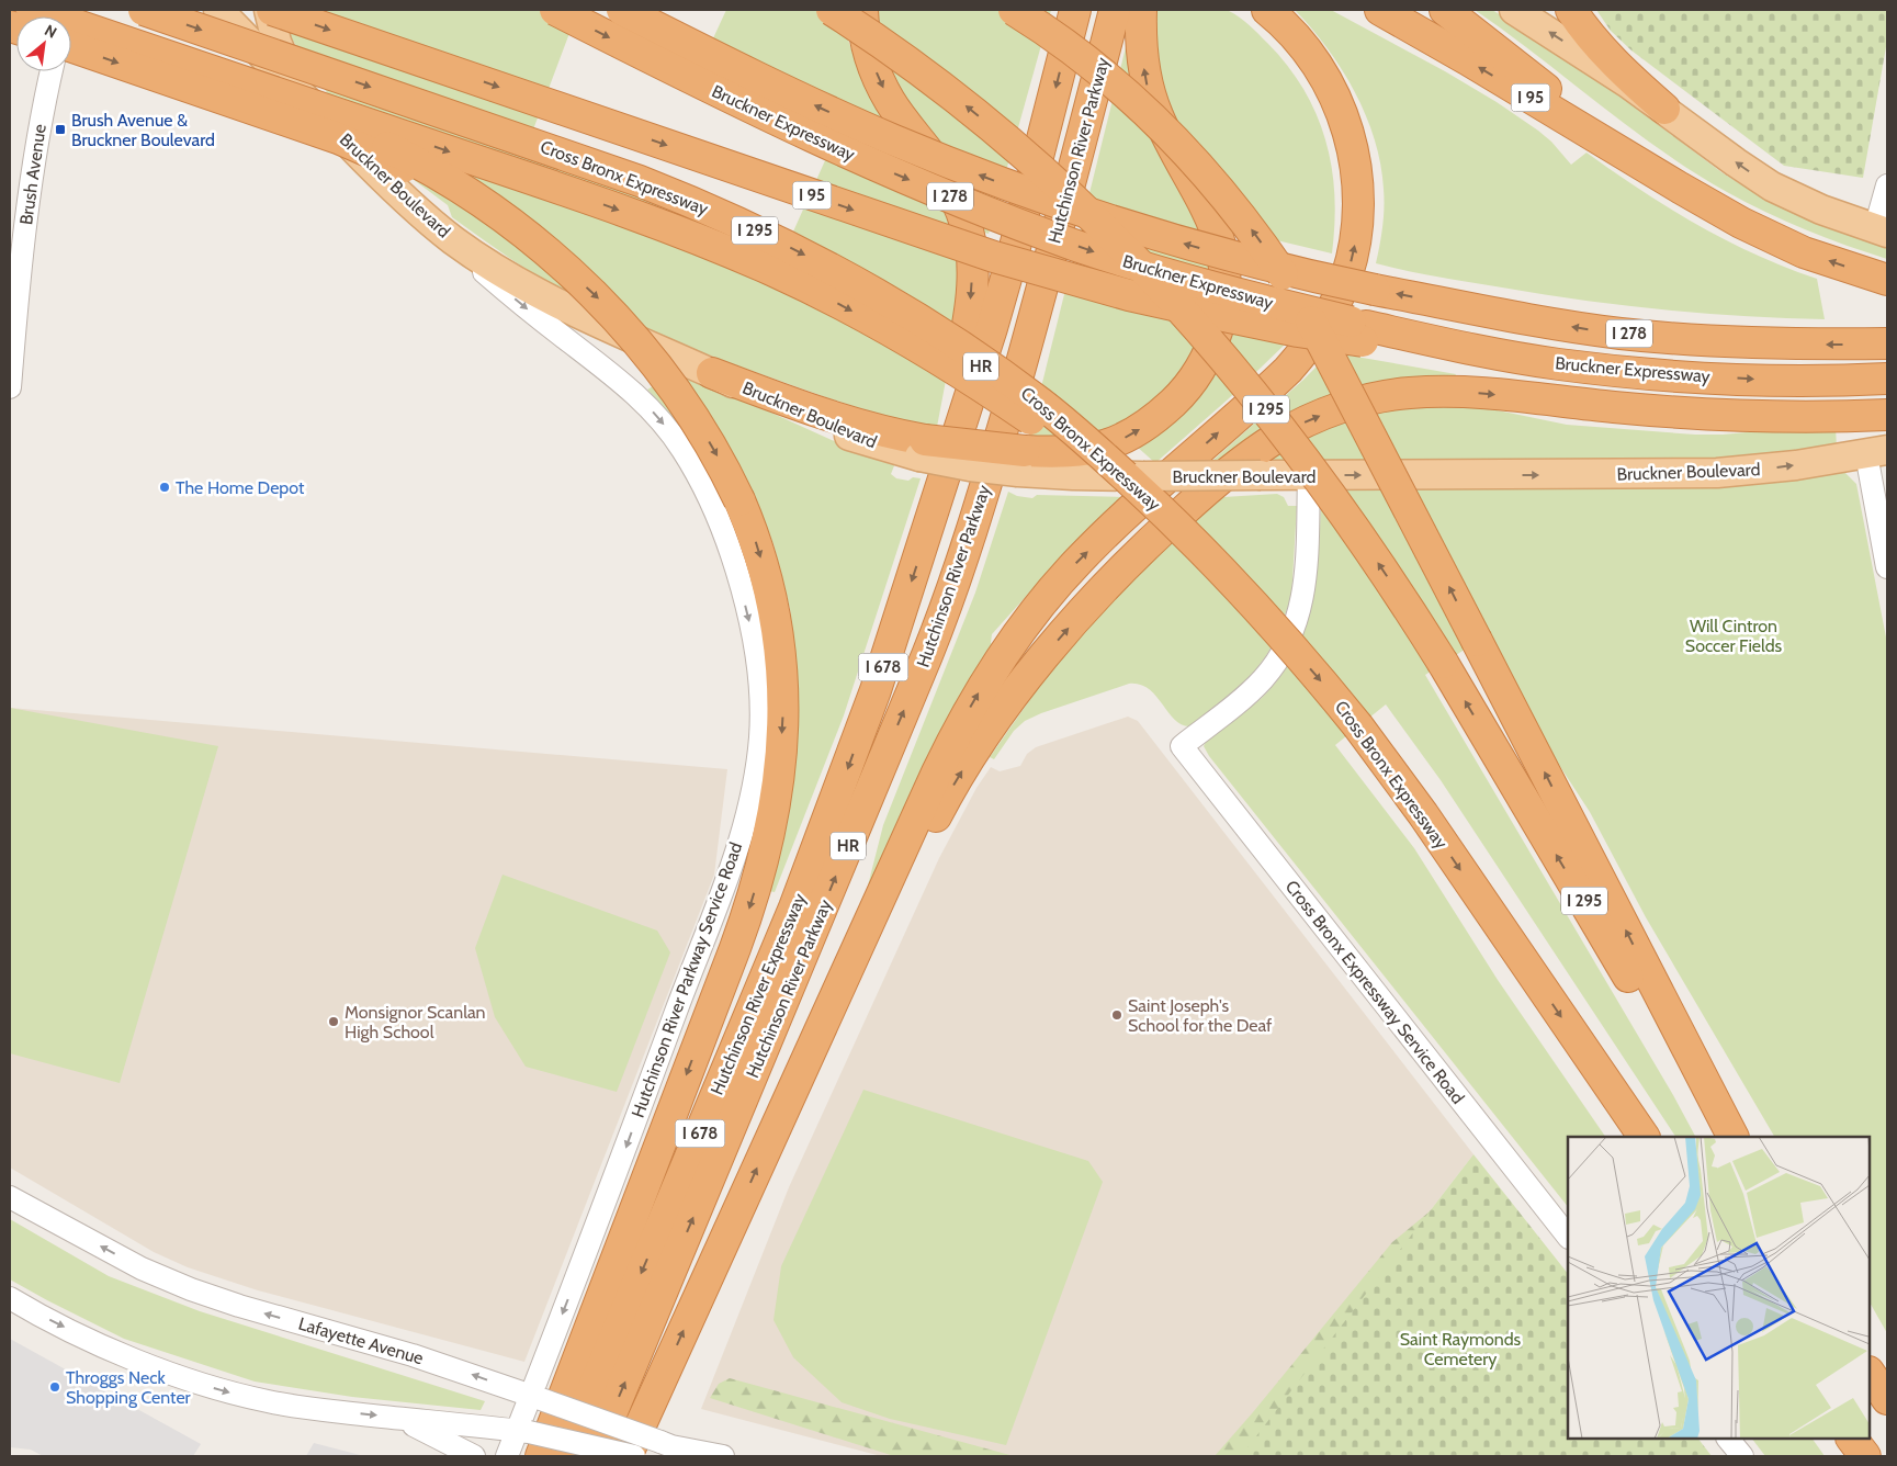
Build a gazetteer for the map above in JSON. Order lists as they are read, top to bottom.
{
  "streets": {
    "highway": [
      "I 95",
      "Bruckner Expressway",
      "Hutchinson River Parkway",
      "Cross Bronx Expressway",
      "I 278",
      "I 295",
      "HR",
      "I 678",
      "Hutchinson River Expressway"
    ],
    "main road": ["Bruckner Boulevard"],
    "street": [
      "Brush Avenue",
      "Hutchinson River Parkway Service Road",
      "Cross Bronx Expressway Service Road",
      "Lafayette Avenue"
    ]
  },
  "crossings": [
    ["I 95", "Bruckner Expressway"],
    ["Hutchinson River Parkway", "Hutchinson River Expressway"],
    ["Bruckner Boulevard", "Hutchinson River Parkway Service Road"],
    ["Bruckner Boulevard", "Cross Bronx Expressway Service Road"],
    ["Hutchinson River Parkway Service Road", "Lafayette Avenue"]
  ],
  "one_way": ["Bruckner Boulevard", "Hutchinson River Parkway Service Road"],
  "parks": ["Will Cintron Soccer Fields", "Saint Raymonds Cemetery"],
  "places": {
    "transit": ["Brush Avenue & Bruckner Boulevard"],
    "other": [
      "The Home Depot",
      "Saint Joseph's School for the Deaf",
      "Monsignor Scanlan High School",
      "Throggs Neck Shopping Center"
    ]
  },
  "north": "top right"
}
